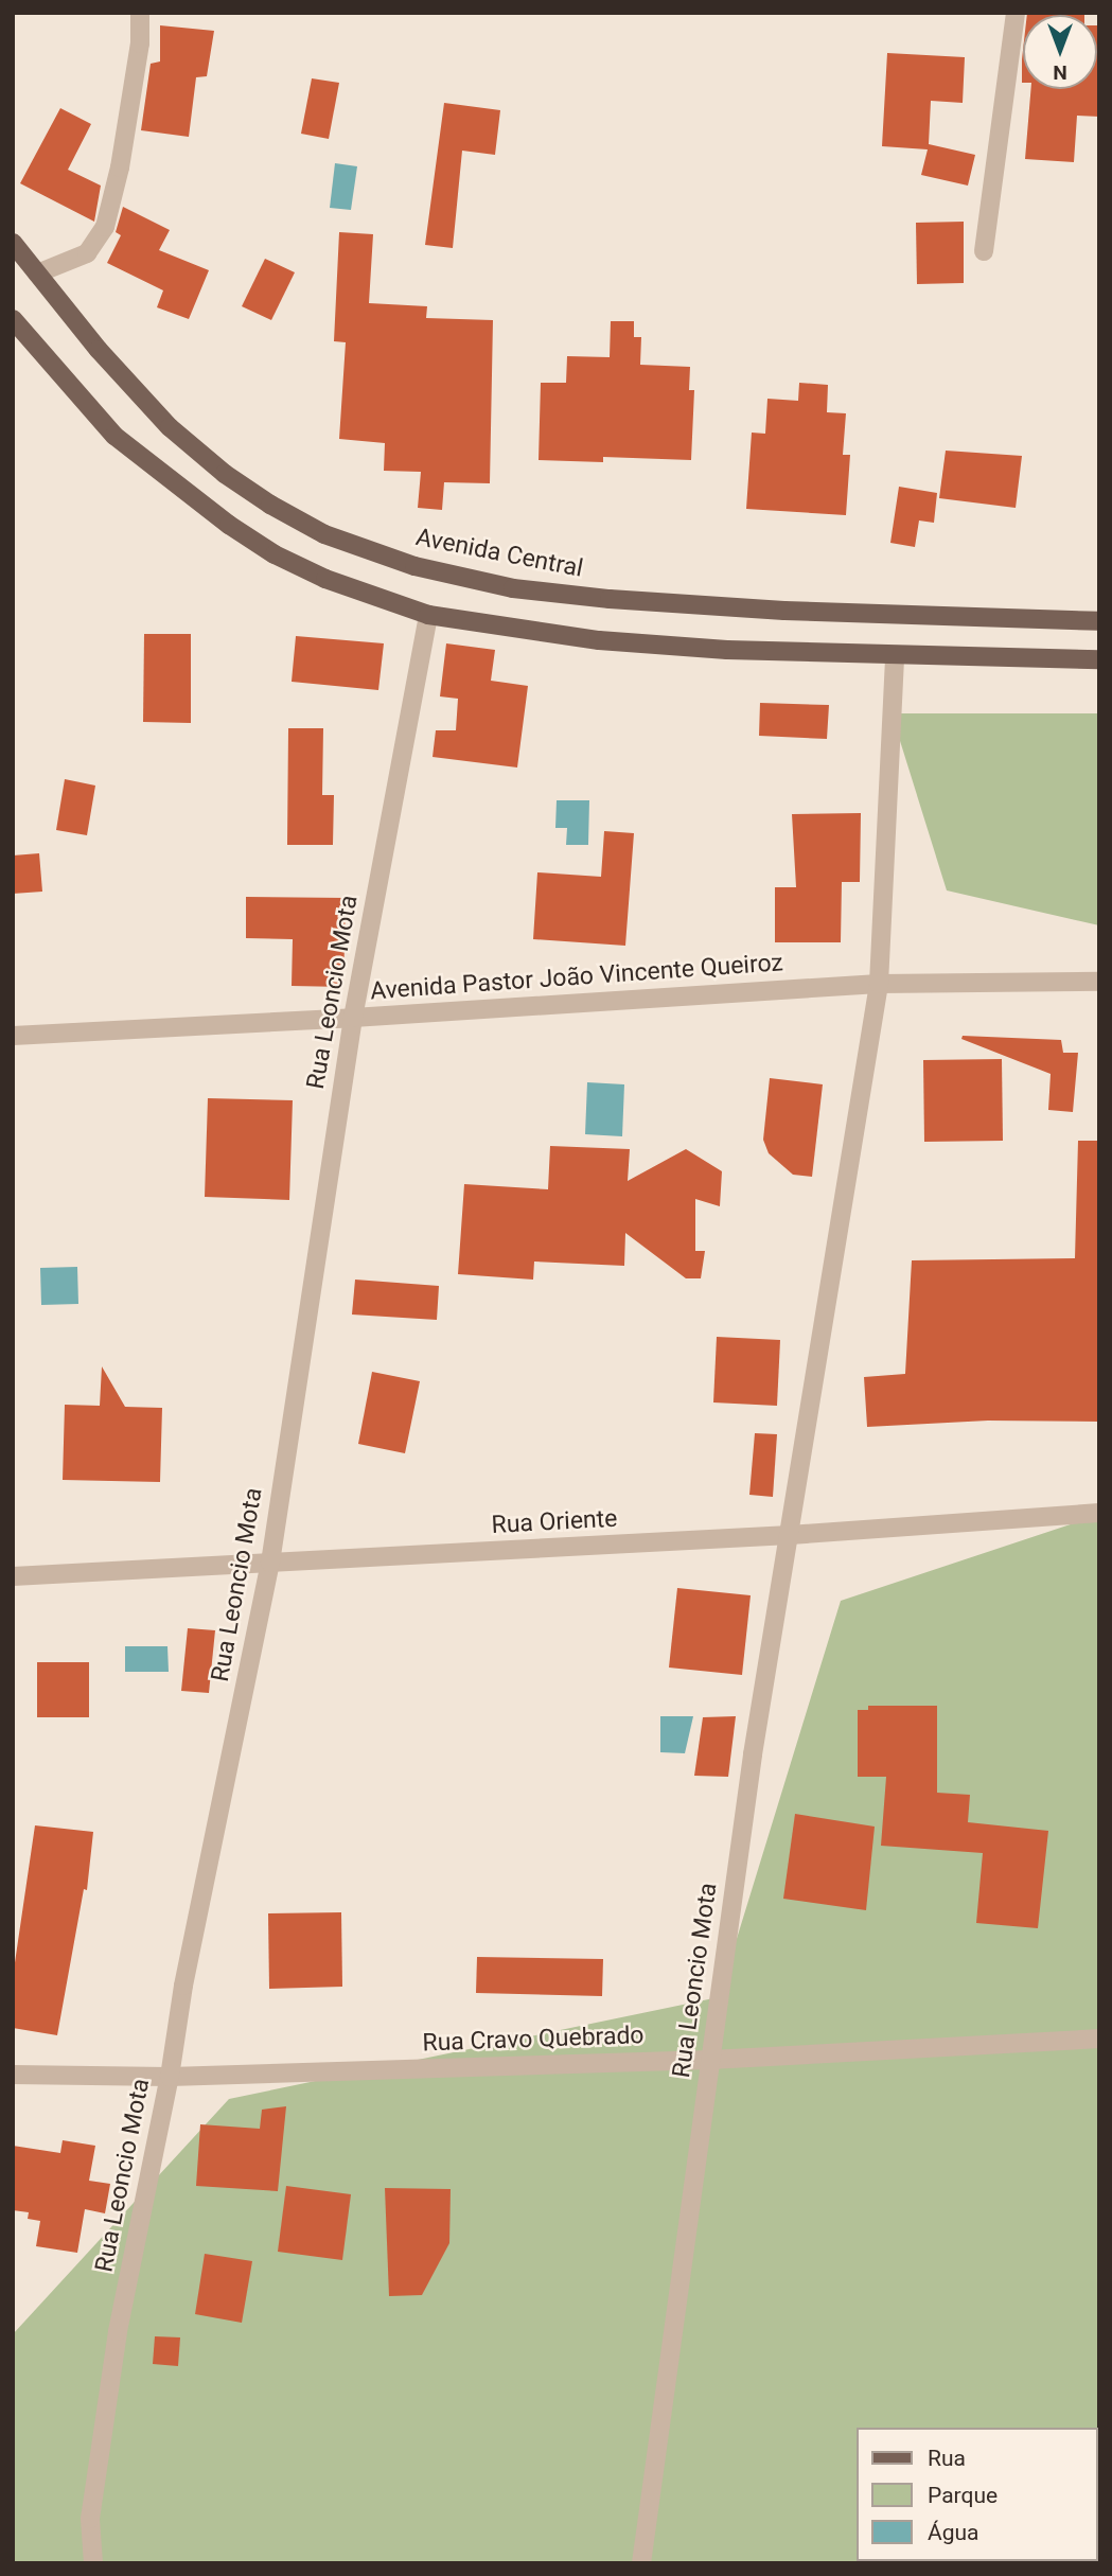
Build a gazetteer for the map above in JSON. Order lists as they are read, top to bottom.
{
  "streets": {
    "main road": ["Avenida Central"],
    "street": [
      "Avenida Pastor João Vincente Queiroz",
      "Rua Leoncio Mota",
      "Rua Oriente",
      "Rua Cravo Quebrado"
    ]
  },
  "crossings": [
    ["Avenida Pastor João Vincente Queiroz", "Rua Leoncio Mota"],
    ["Rua Leoncio Mota", "Rua Oriente"],
    ["Rua Leoncio Mota", "Rua Cravo Quebrado"]
  ],
  "legend": ["Rua", "Parque", "Água"],
  "north": "bottom"
}
